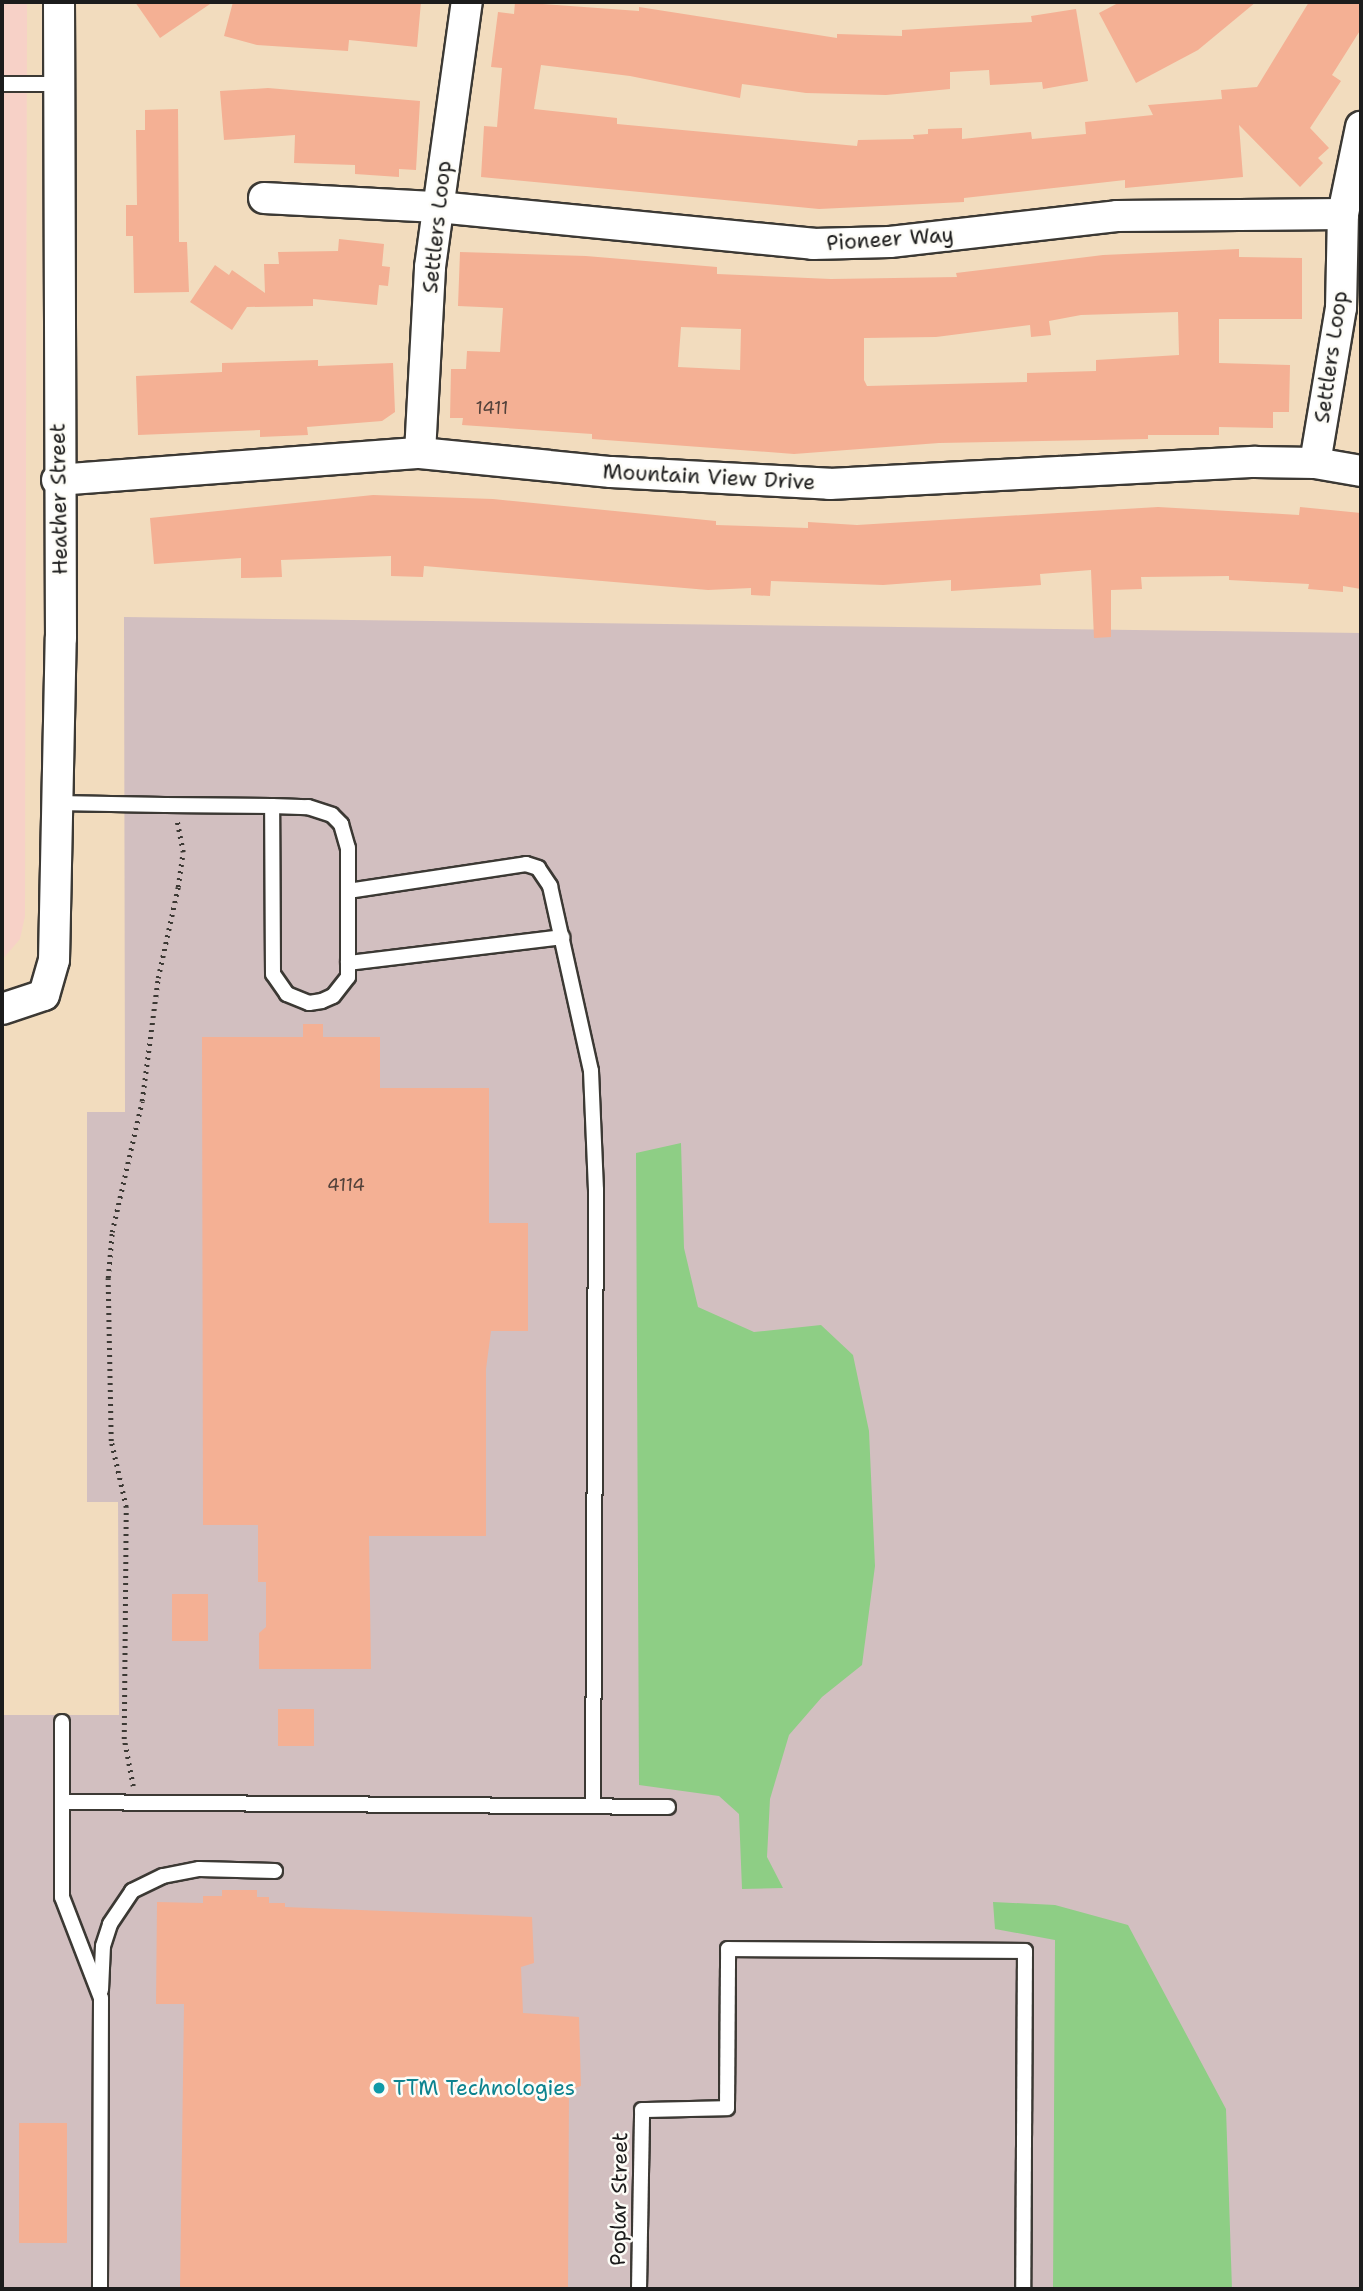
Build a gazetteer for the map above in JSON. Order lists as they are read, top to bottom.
{
  "streets": {
    "street": [
      "Settlers Loop",
      "Pioneer Way",
      "Mountain View Drive",
      "Heather Street"
    ],
    "lane": ["Poplar Street"]
  },
  "crossings": [
    ["Settlers Loop", "Pioneer Way"],
    ["Settlers Loop", "Mountain View Drive"],
    ["Mountain View Drive", "Heather Street"]
  ],
  "places": ["TTM Technologies"],
  "house_numbers": ["1411", "4114"]
}
